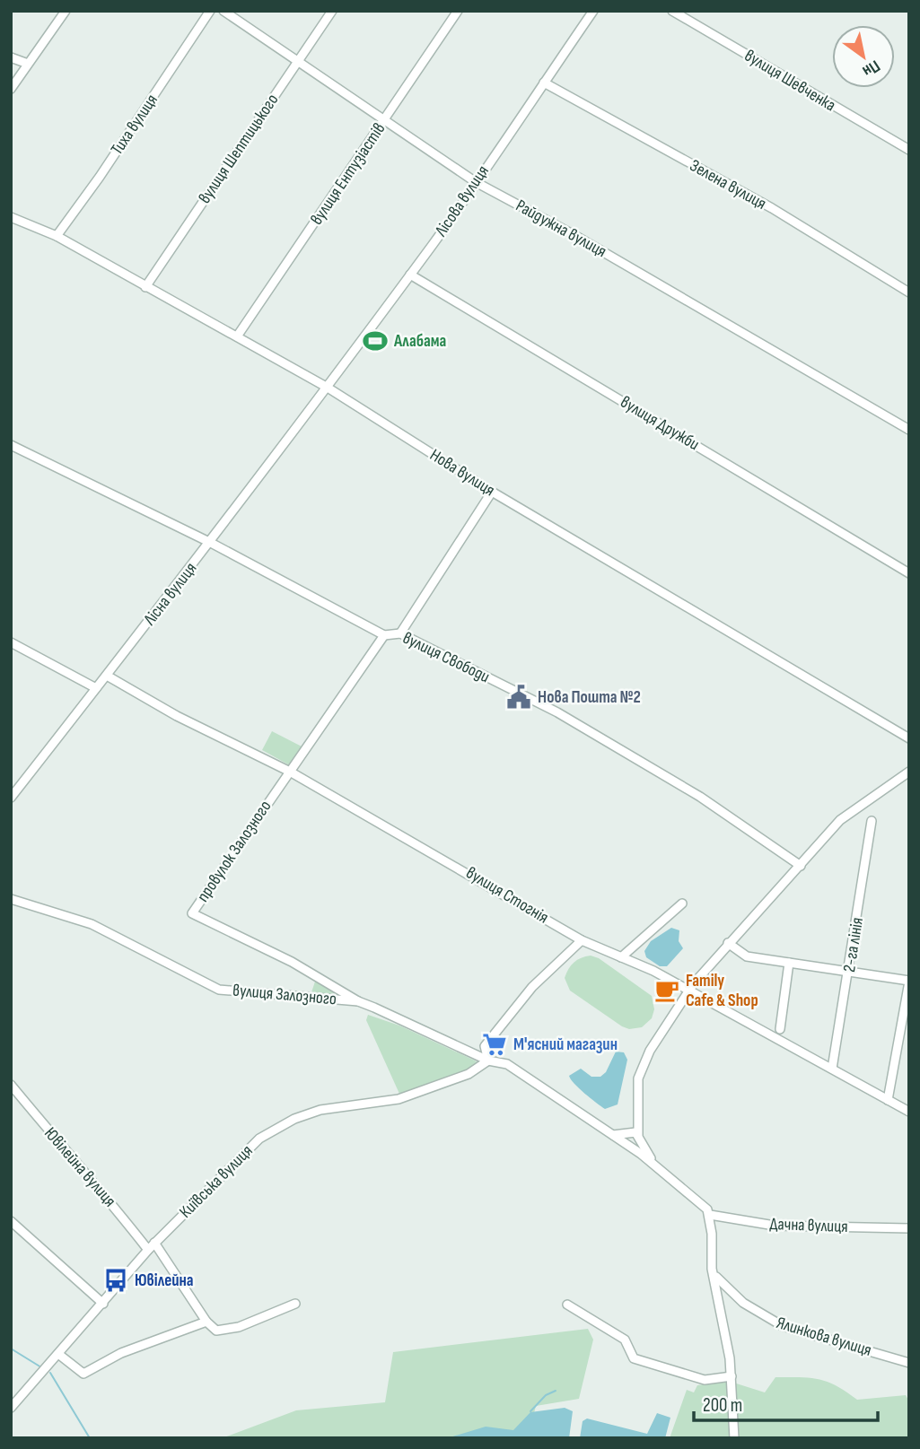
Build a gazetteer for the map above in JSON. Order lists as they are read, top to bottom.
{
  "streets": {
    "street": [
      "вулиця Шевченка",
      "Тиха вулиця",
      "вулиця Шептицького",
      "вулиця Ентузіастів",
      "Зелена вулиця",
      "Лісова вулиця",
      "Райдужна вулиця",
      "вулиця Дружби",
      "Нова вулиця",
      "Лісна вулиця",
      "вулиця Свободи",
      "провулок Залозного",
      "вулиця Стогнія",
      "2-га лінія",
      "вулиця Залозного",
      "Ювілейна вулиця",
      "Київська вулиця",
      "Дачна вулиця",
      "Ялинкова вулиця"
    ]
  },
  "crossings": [
    ["Тиха вулиця", "Нова вулиця"],
    ["вулиця Шептицького", "Райдужна вулиця"],
    ["вулиця Шептицького", "Нова вулиця"],
    ["вулиця Ентузіастів", "Райдужна вулиця"],
    ["вулиця Ентузіастів", "Нова вулиця"],
    ["Зелена вулиця", "Лісова вулиця"],
    ["Лісова вулиця", "Райдужна вулиця"],
    ["Лісова вулиця", "вулиця Дружби"],
    ["Лісова вулиця", "Нова вулиця"],
    ["Лісова вулиця", "Лісна вулиця"],
    ["Нова вулиця", "Лісна вулиця"],
    ["Лісна вулиця", "вулиця Свободи"],
    ["Лісна вулиця", "вулиця Стогнія"],
    ["вулиця Свободи", "провулок Залозного"],
    ["провулок Залозного", "вулиця Стогнія"],
    ["провулок Залозного", "вулиця Залозного"],
    ["вулиця Стогнія", "2-га лінія"],
    ["вулиця Залозного", "Київська вулиця"],
    ["Ювілейна вулиця", "Київська вулиця"]
  ],
  "places": {
    "sports": ["Алабама"],
    "public building": ["Нова Пошта №2"],
    "cafe": ["Family Cafe & Shop"],
    "supermarket": ["М'ясний магазин"],
    "bus stop": ["Ювілейна"]
  },
  "scale_bar": "200 m",
  "north": "bottom right"
}
